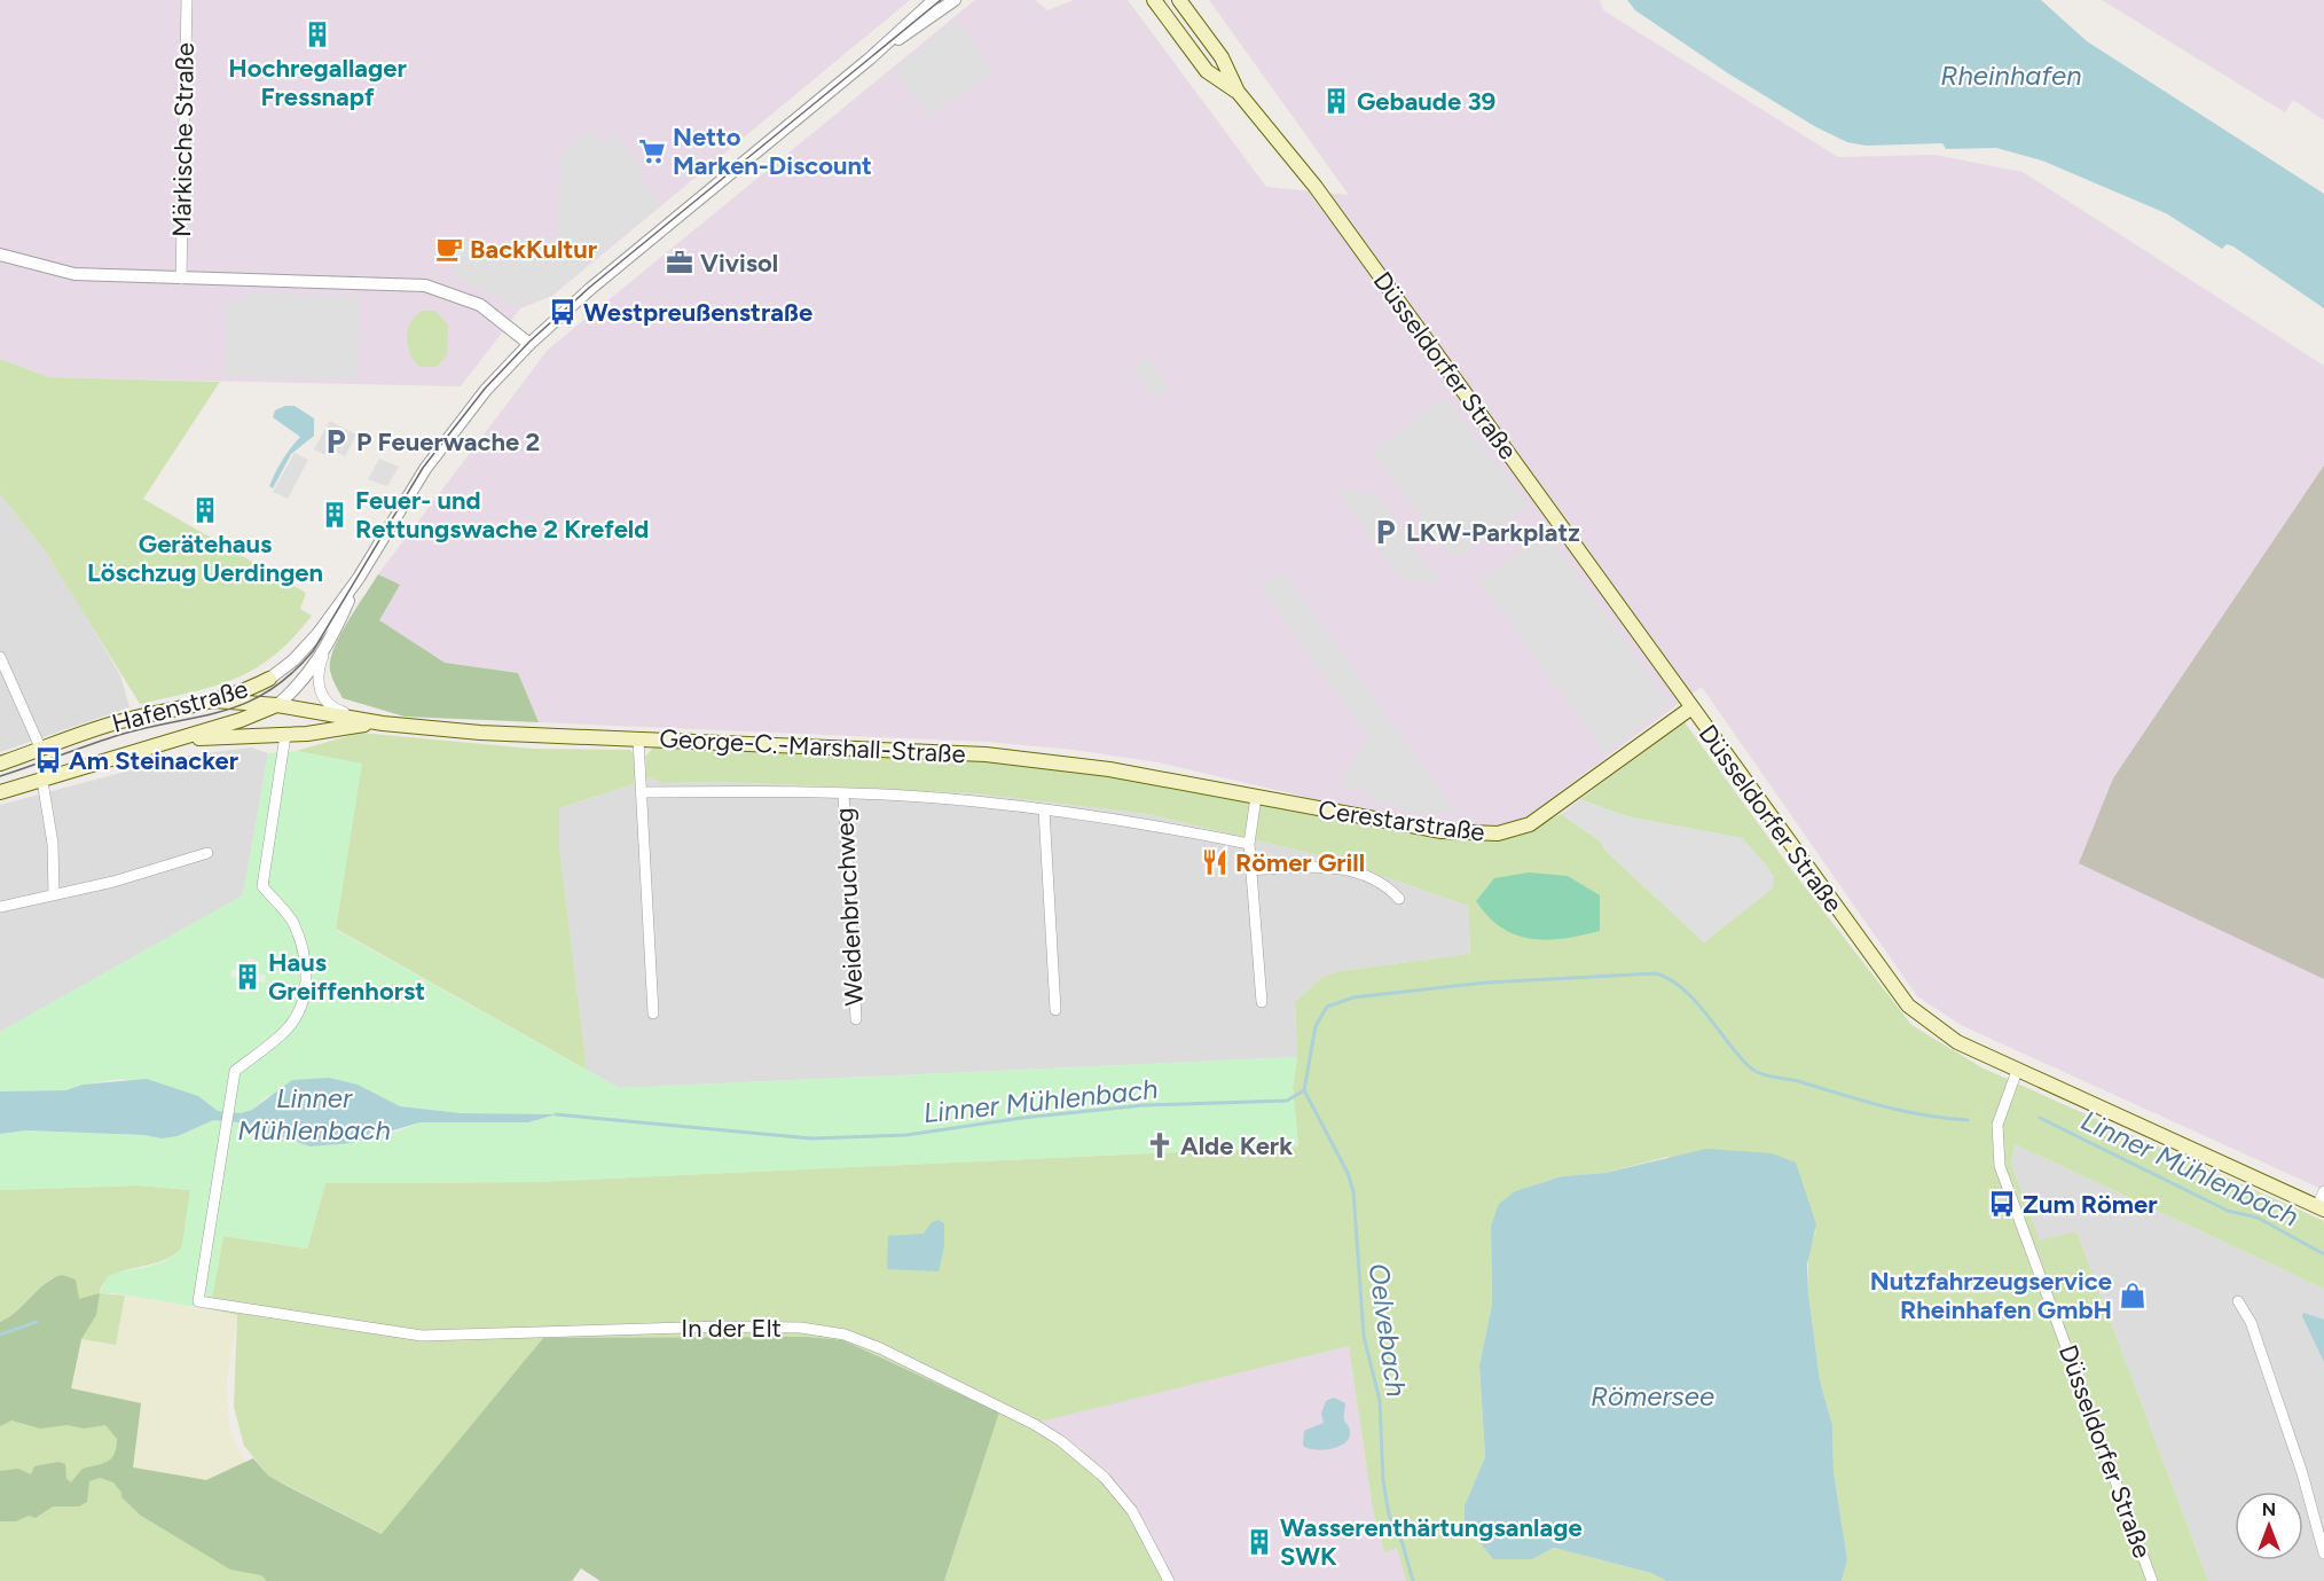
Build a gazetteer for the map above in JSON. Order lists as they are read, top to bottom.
{
  "streets": {
    "main road": [
      "Düsseldorfer Straße",
      "Hafenstraße",
      "George-C.-Marshall-Straße",
      "Cerestarstraße"
    ],
    "street": ["Märkische Straße", "Weidenbruchweg", "In der Elt"]
  },
  "crossings": [
    ["Düsseldorfer Straße", "Cerestarstraße"],
    ["Hafenstraße", "George-C.-Marshall-Straße"],
    ["George-C.-Marshall-Straße", "Cerestarstraße"]
  ],
  "water": [
    "Rheinhafen",
    "Linner Mühlenbach",
    "Oelvebach",
    "Römersee"
  ],
  "places": {
    "building": [
      "Hochregallager Fressnapf",
      "Gebaude 39",
      "Gerätehaus Löschzug Uerdingen",
      "Feuer- und Rettungswache 2 Krefeld",
      "Haus Greiffenhorst",
      "Wasserenthärtungsanlage SWK"
    ],
    "supermarket": ["Netto Marken-Discount"],
    "cafe": ["BackKultur"],
    "office": ["Vivisol"],
    "bus stop": ["Westpreußenstraße", "Am Steinacker", "Zum Römer"],
    "parking": ["P Feuerwache 2", "LKW-Parkplatz"],
    "restaurant": ["Römer Grill"],
    "church": ["Alde Kerk"],
    "shop": ["Nutzfahrzeugservice Rheinhafen GmbH"]
  },
  "north": "top"
}
